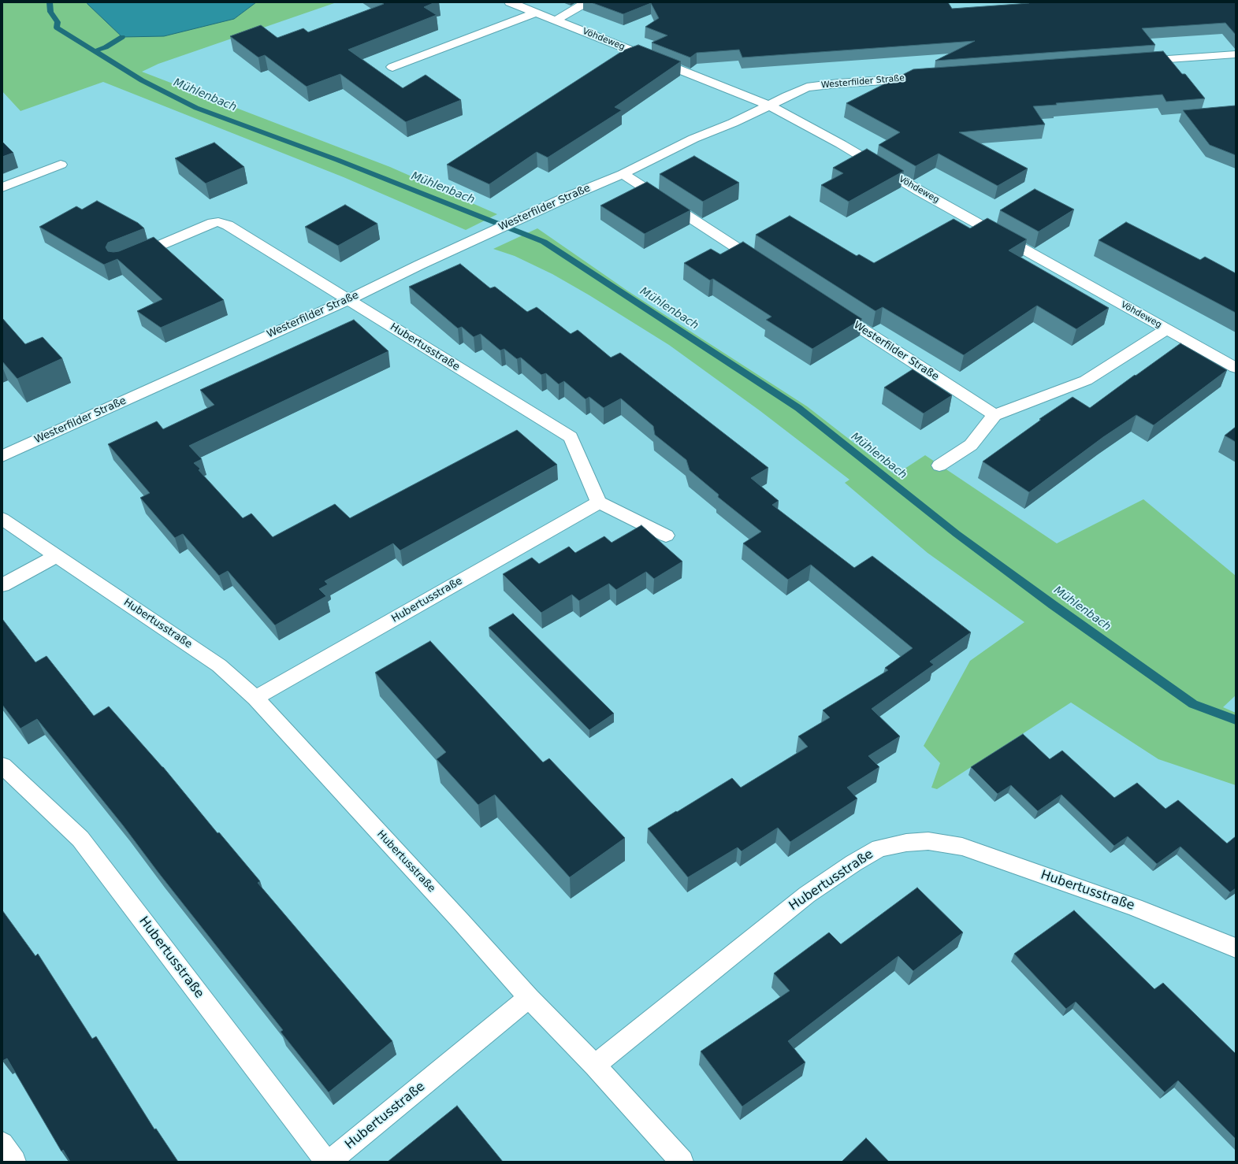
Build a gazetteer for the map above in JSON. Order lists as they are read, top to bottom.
{
  "streets": {
    "street": ["Vöhdeweg", "Westerfilder Straße", "Hubertusstraße"]
  },
  "crossings": [
    ["Vöhdeweg", "Westerfilder Straße"],
    ["Westerfilder Straße", "Hubertusstraße"]
  ],
  "water": ["Mühlenbach"]
}
